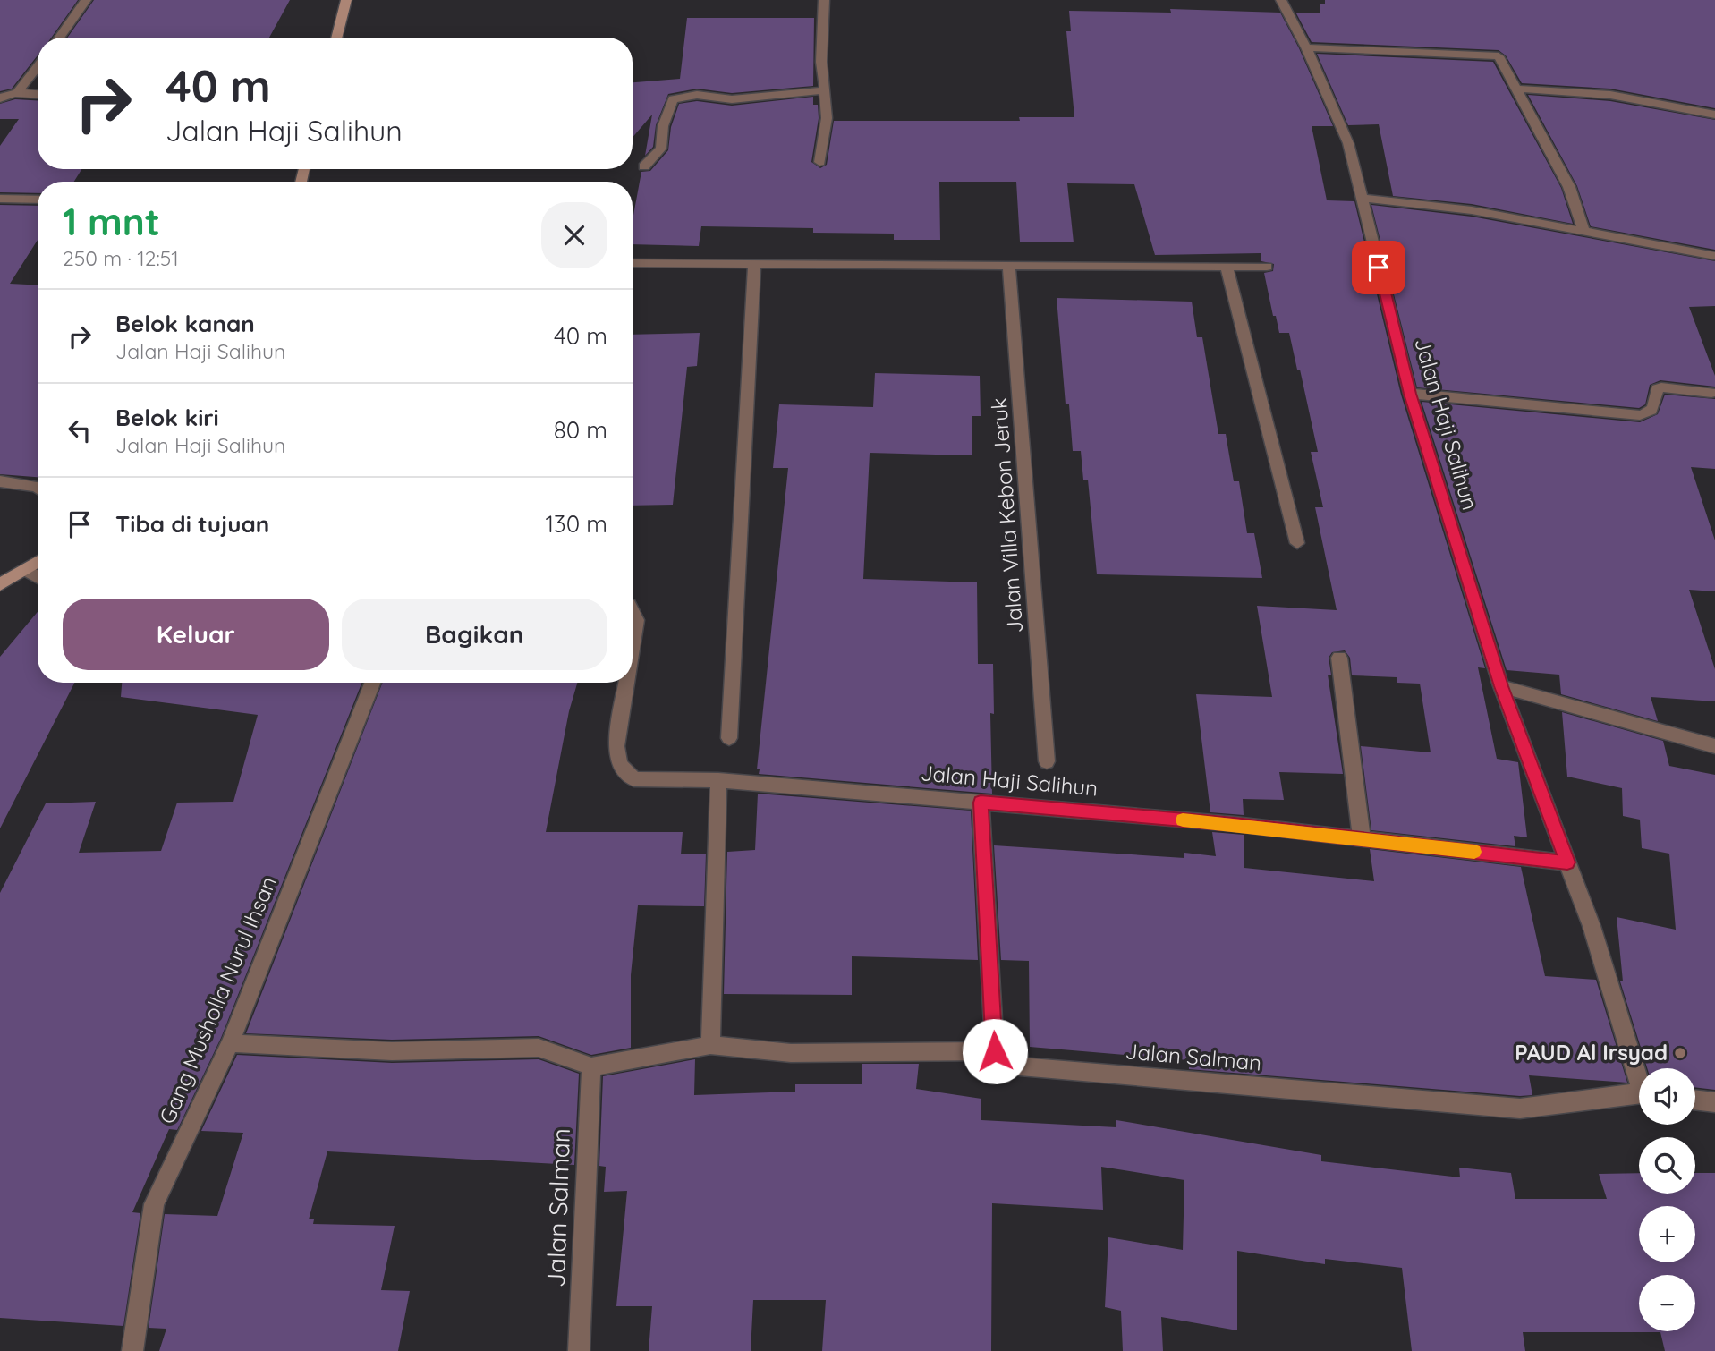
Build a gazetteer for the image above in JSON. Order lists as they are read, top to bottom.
{
  "streets": {
    "street": [
      "Jalan Haji Salihun",
      "Jalan Villa Kebon Jeruk",
      "Gang Musholla Nurul Ihsan",
      "Jalan Salman"
    ]
  },
  "places": ["PAUD Al Irsyad"],
  "page": {
    "turn": ["40 m", "Jalan Haji Salihun"],
    "heading": ["1 mnt", "250 m · 12:51"],
    "list": [
      {
        "name": "Belok kanan",
        "note": "Jalan Haji Salihun",
        "value": "40 m"
      },
      {
        "name": "Belok kiri",
        "note": "Jalan Haji Salihun",
        "value": "80 m"
      },
      {
        "name": "Tiba di tujuan",
        "value": "130 m"
      }
    ],
    "buttons": ["Keluar", "Bagikan"],
    "map_buttons": ["+", "−"]
  }
}
